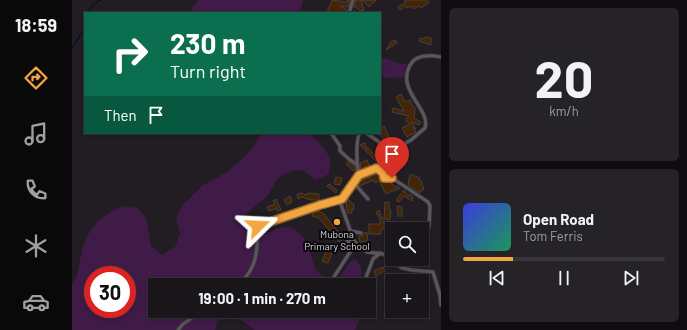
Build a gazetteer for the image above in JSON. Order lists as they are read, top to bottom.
{
  "places": ["Mubona Primary School"],
  "page": {
    "tabs": "18:59",
    "tile": ["20", "km/h"],
    "turn": ["230 m", "Turn right"],
    "then": "Then",
    "song": ["Open Road", "Tom Ferris"],
    "map_buttons": "+",
    "limit": "30",
    "trip": "19:00 · 1 min · 270 m"
  }
}
